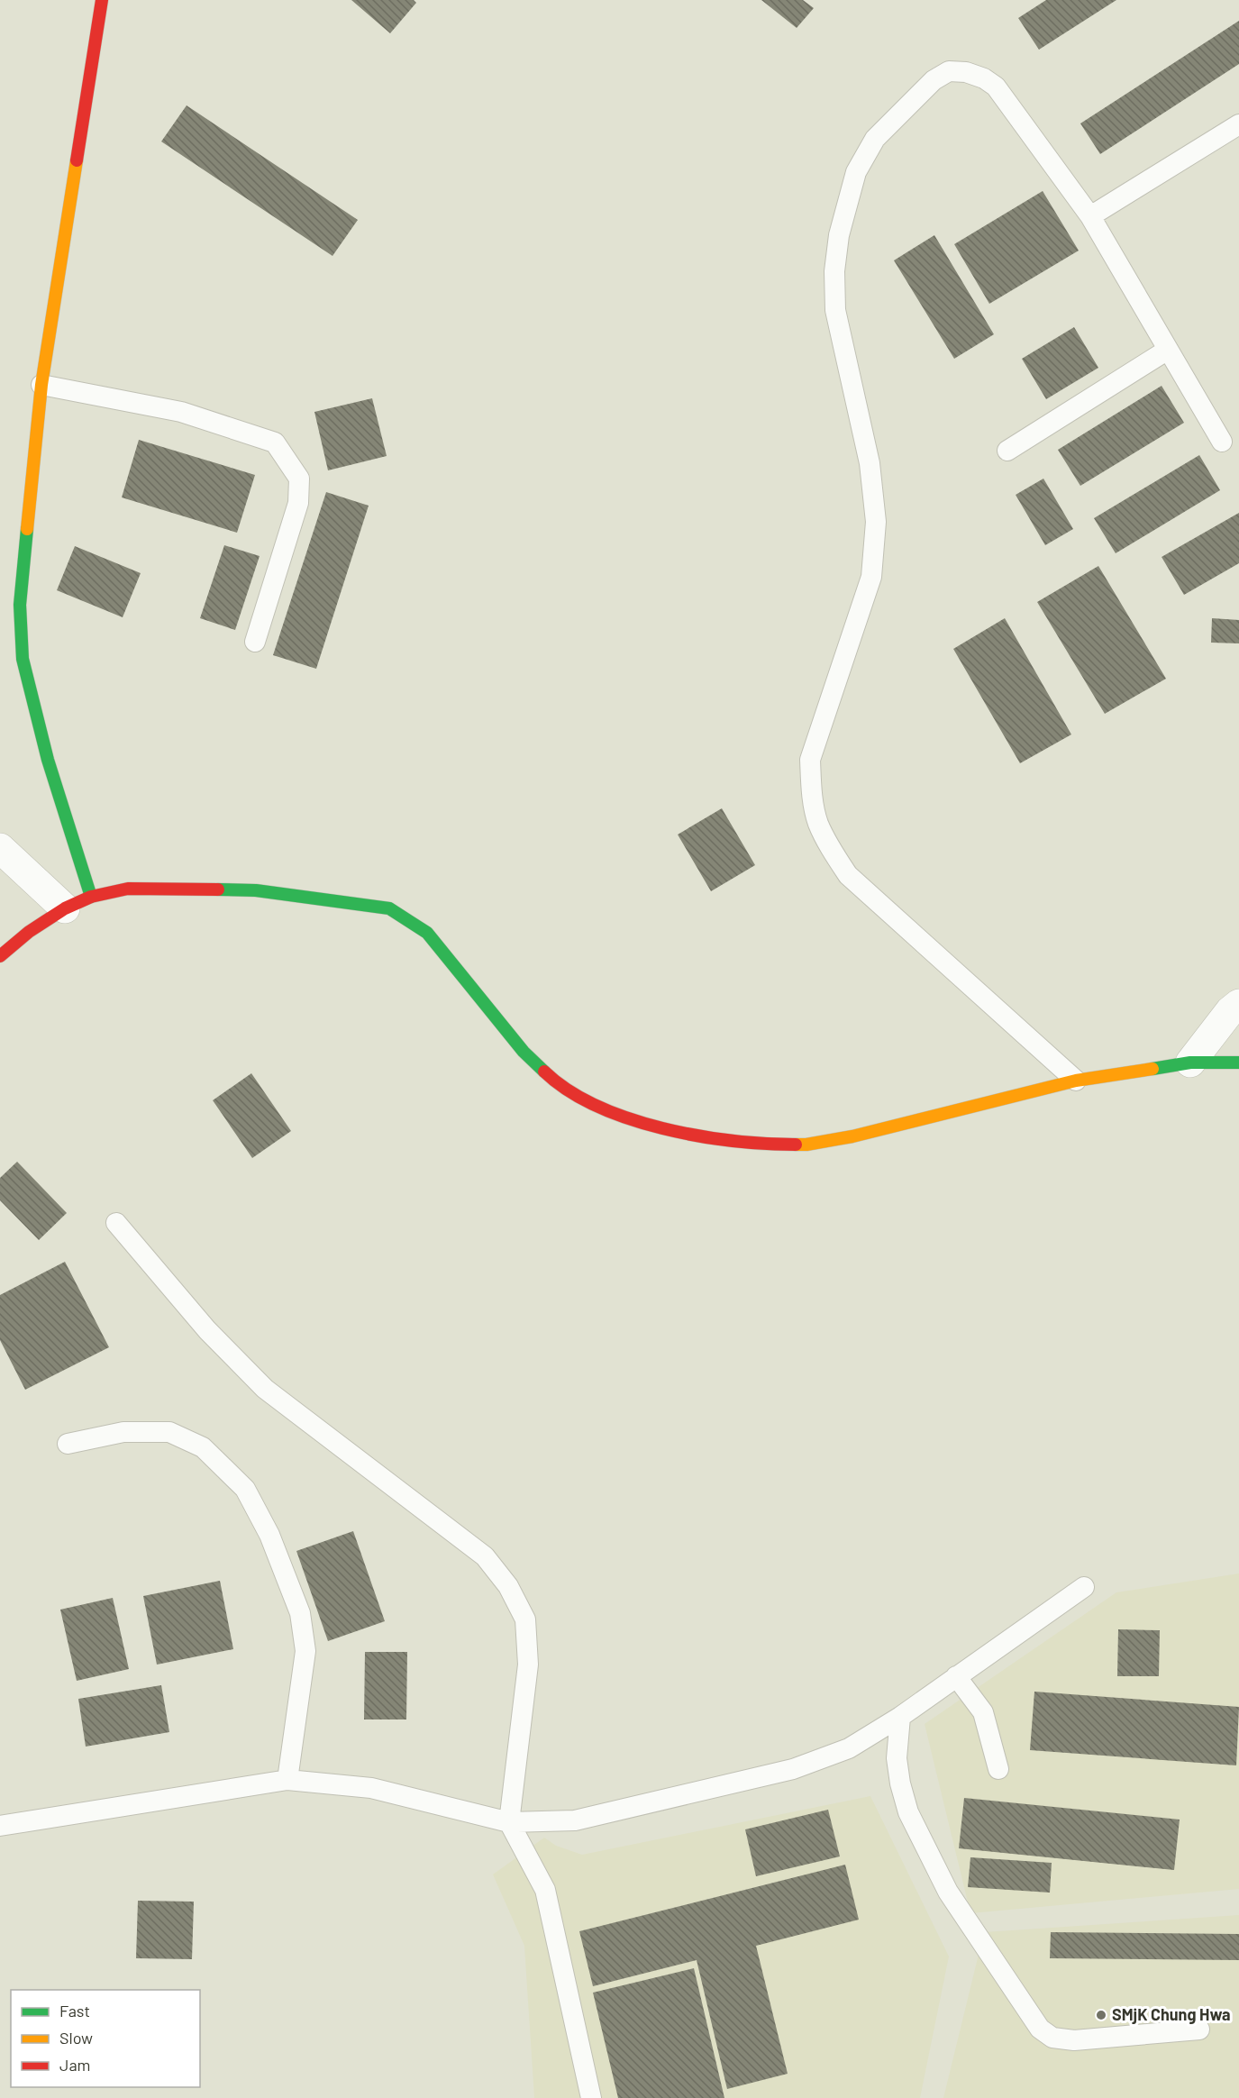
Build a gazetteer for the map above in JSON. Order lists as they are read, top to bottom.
{
  "places": ["SMjK Chung Hwa"],
  "legend": ["Fast", "Slow", "Jam"]
}
